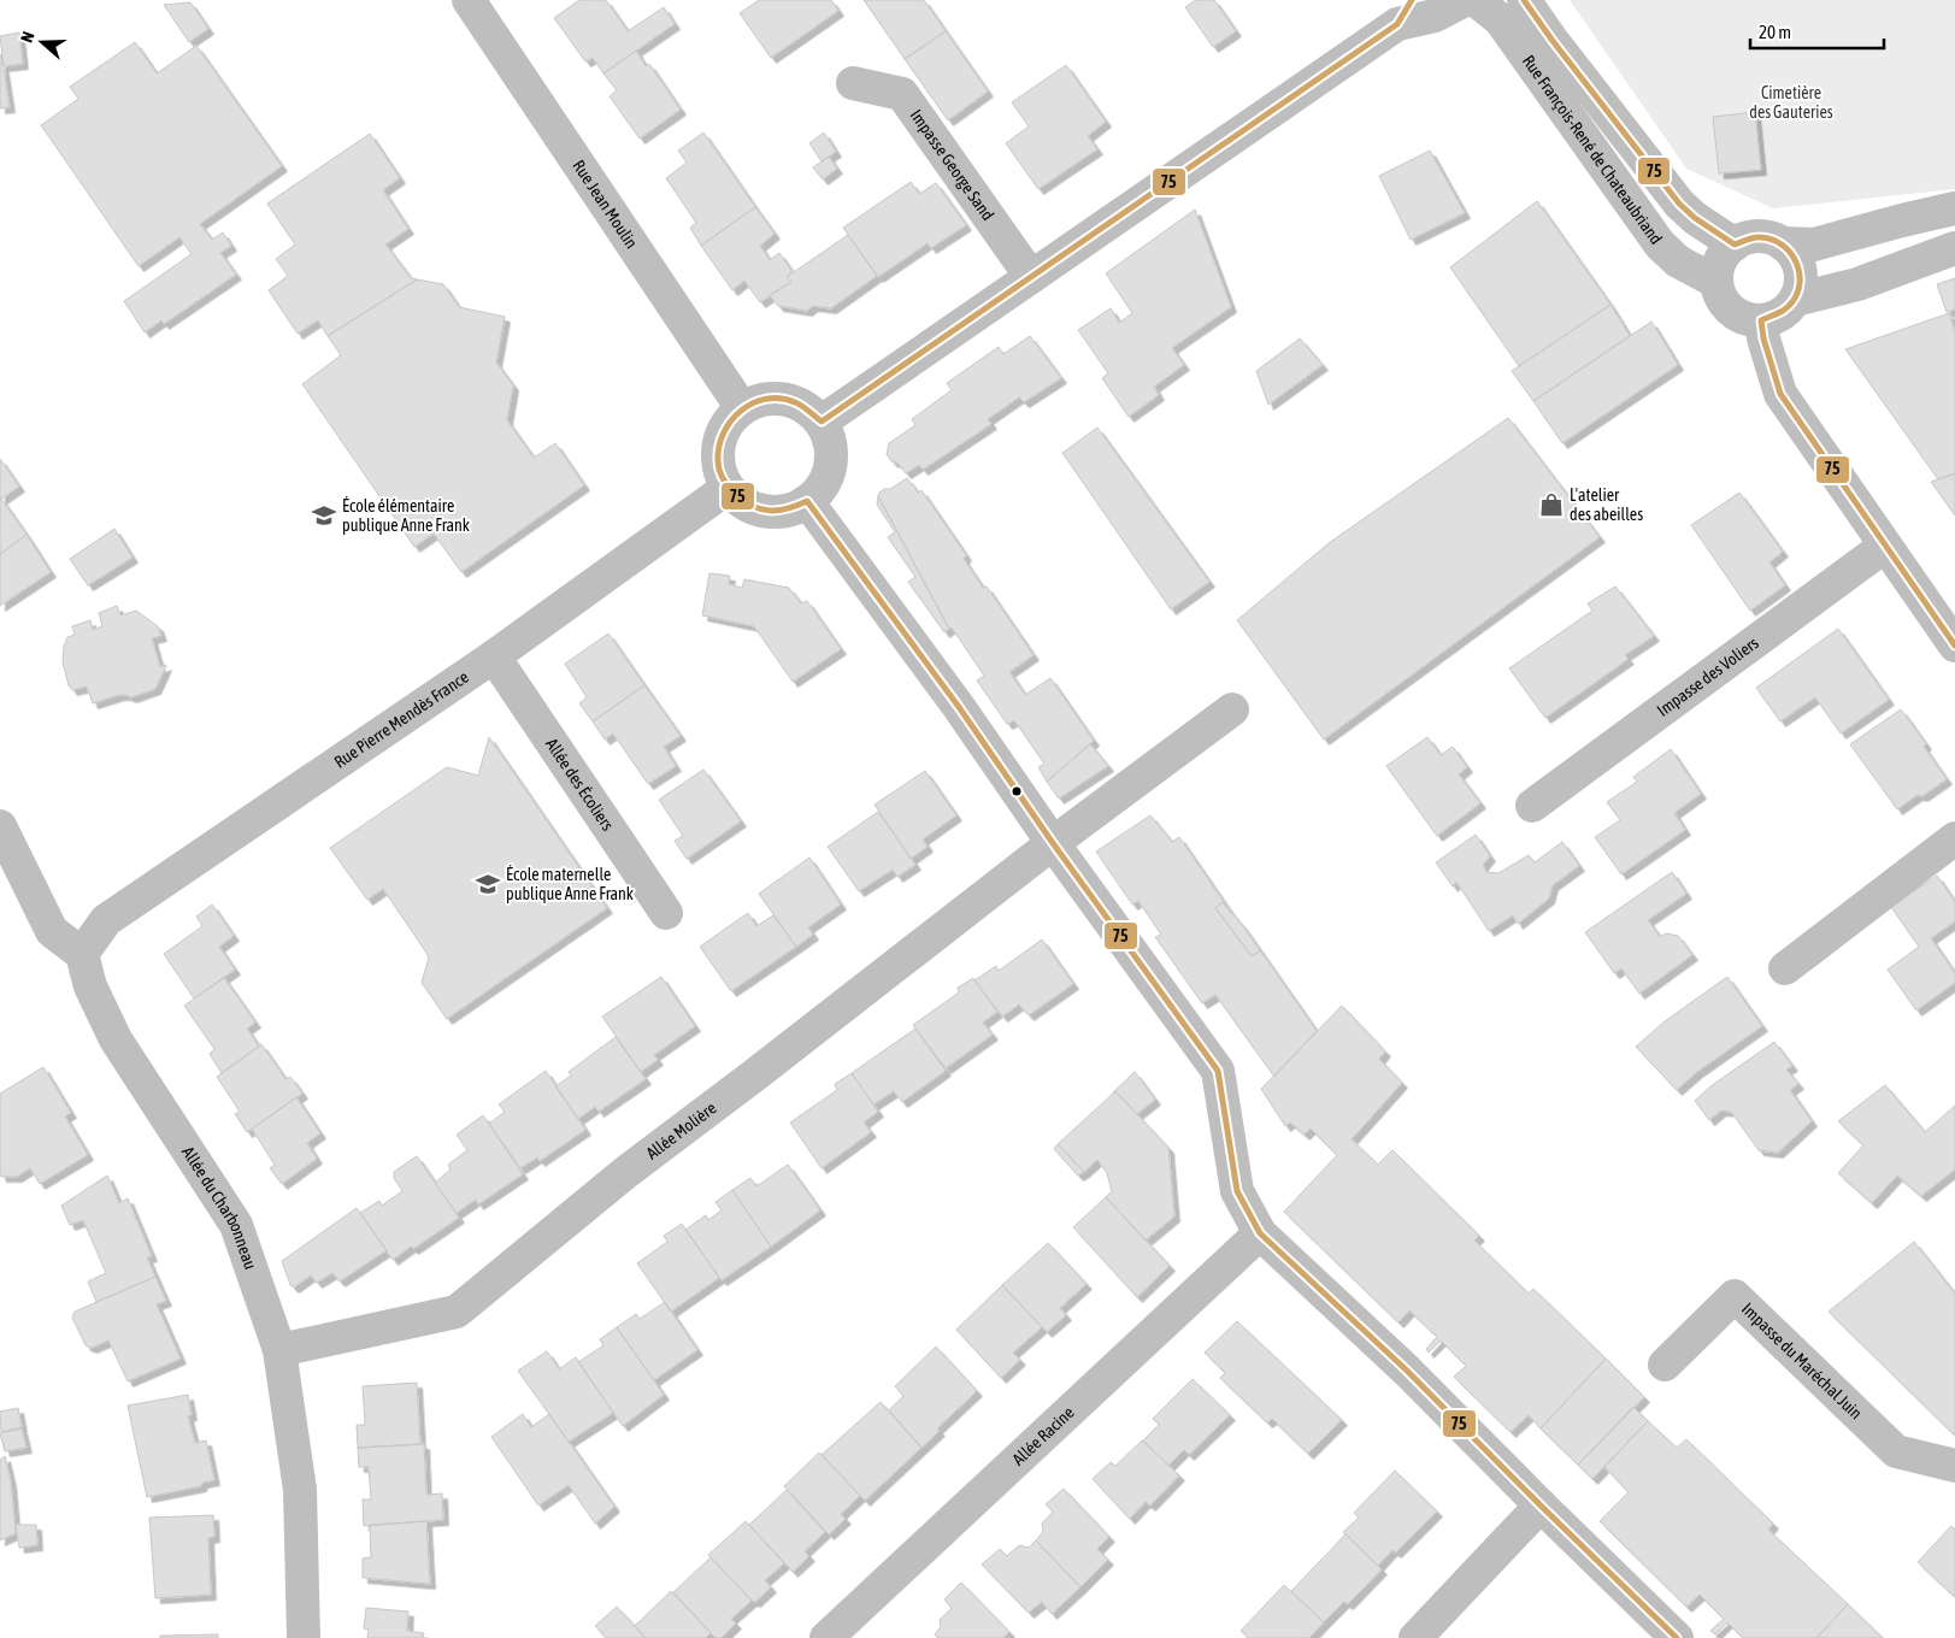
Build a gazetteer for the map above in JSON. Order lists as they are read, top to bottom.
{
  "streets": {
    "street": [
      "Rue François-René de Chateaubriand",
      "Impasse George Sand",
      "Rue Jean Moulin",
      "Impasse des Voliers",
      "Rue Pierre Mendès France",
      "Allée des Écoliers",
      "Allée Molière",
      "Allée du Charbonneau",
      "Impasse du Maréchal Juin",
      "Allée Racine"
    ]
  },
  "crossings": [
    ["Rue Jean Moulin", "Rue Pierre Mendès France"],
    ["Rue Pierre Mendès France", "Allée des Écoliers"],
    ["Rue Pierre Mendès France", "Allée du Charbonneau"],
    ["Allée Molière", "Allée du Charbonneau"]
  ],
  "parks": ["Cimetière des Gauteries"],
  "places": {
    "shop": ["L'atelier des abeilles"],
    "school or university": ["École élémentaire publique Anne Frank", "École maternelle publique Anne Frank"]
  },
  "lines": ["transit line 75"],
  "scale_bar": "20 m",
  "north": "left"
}
